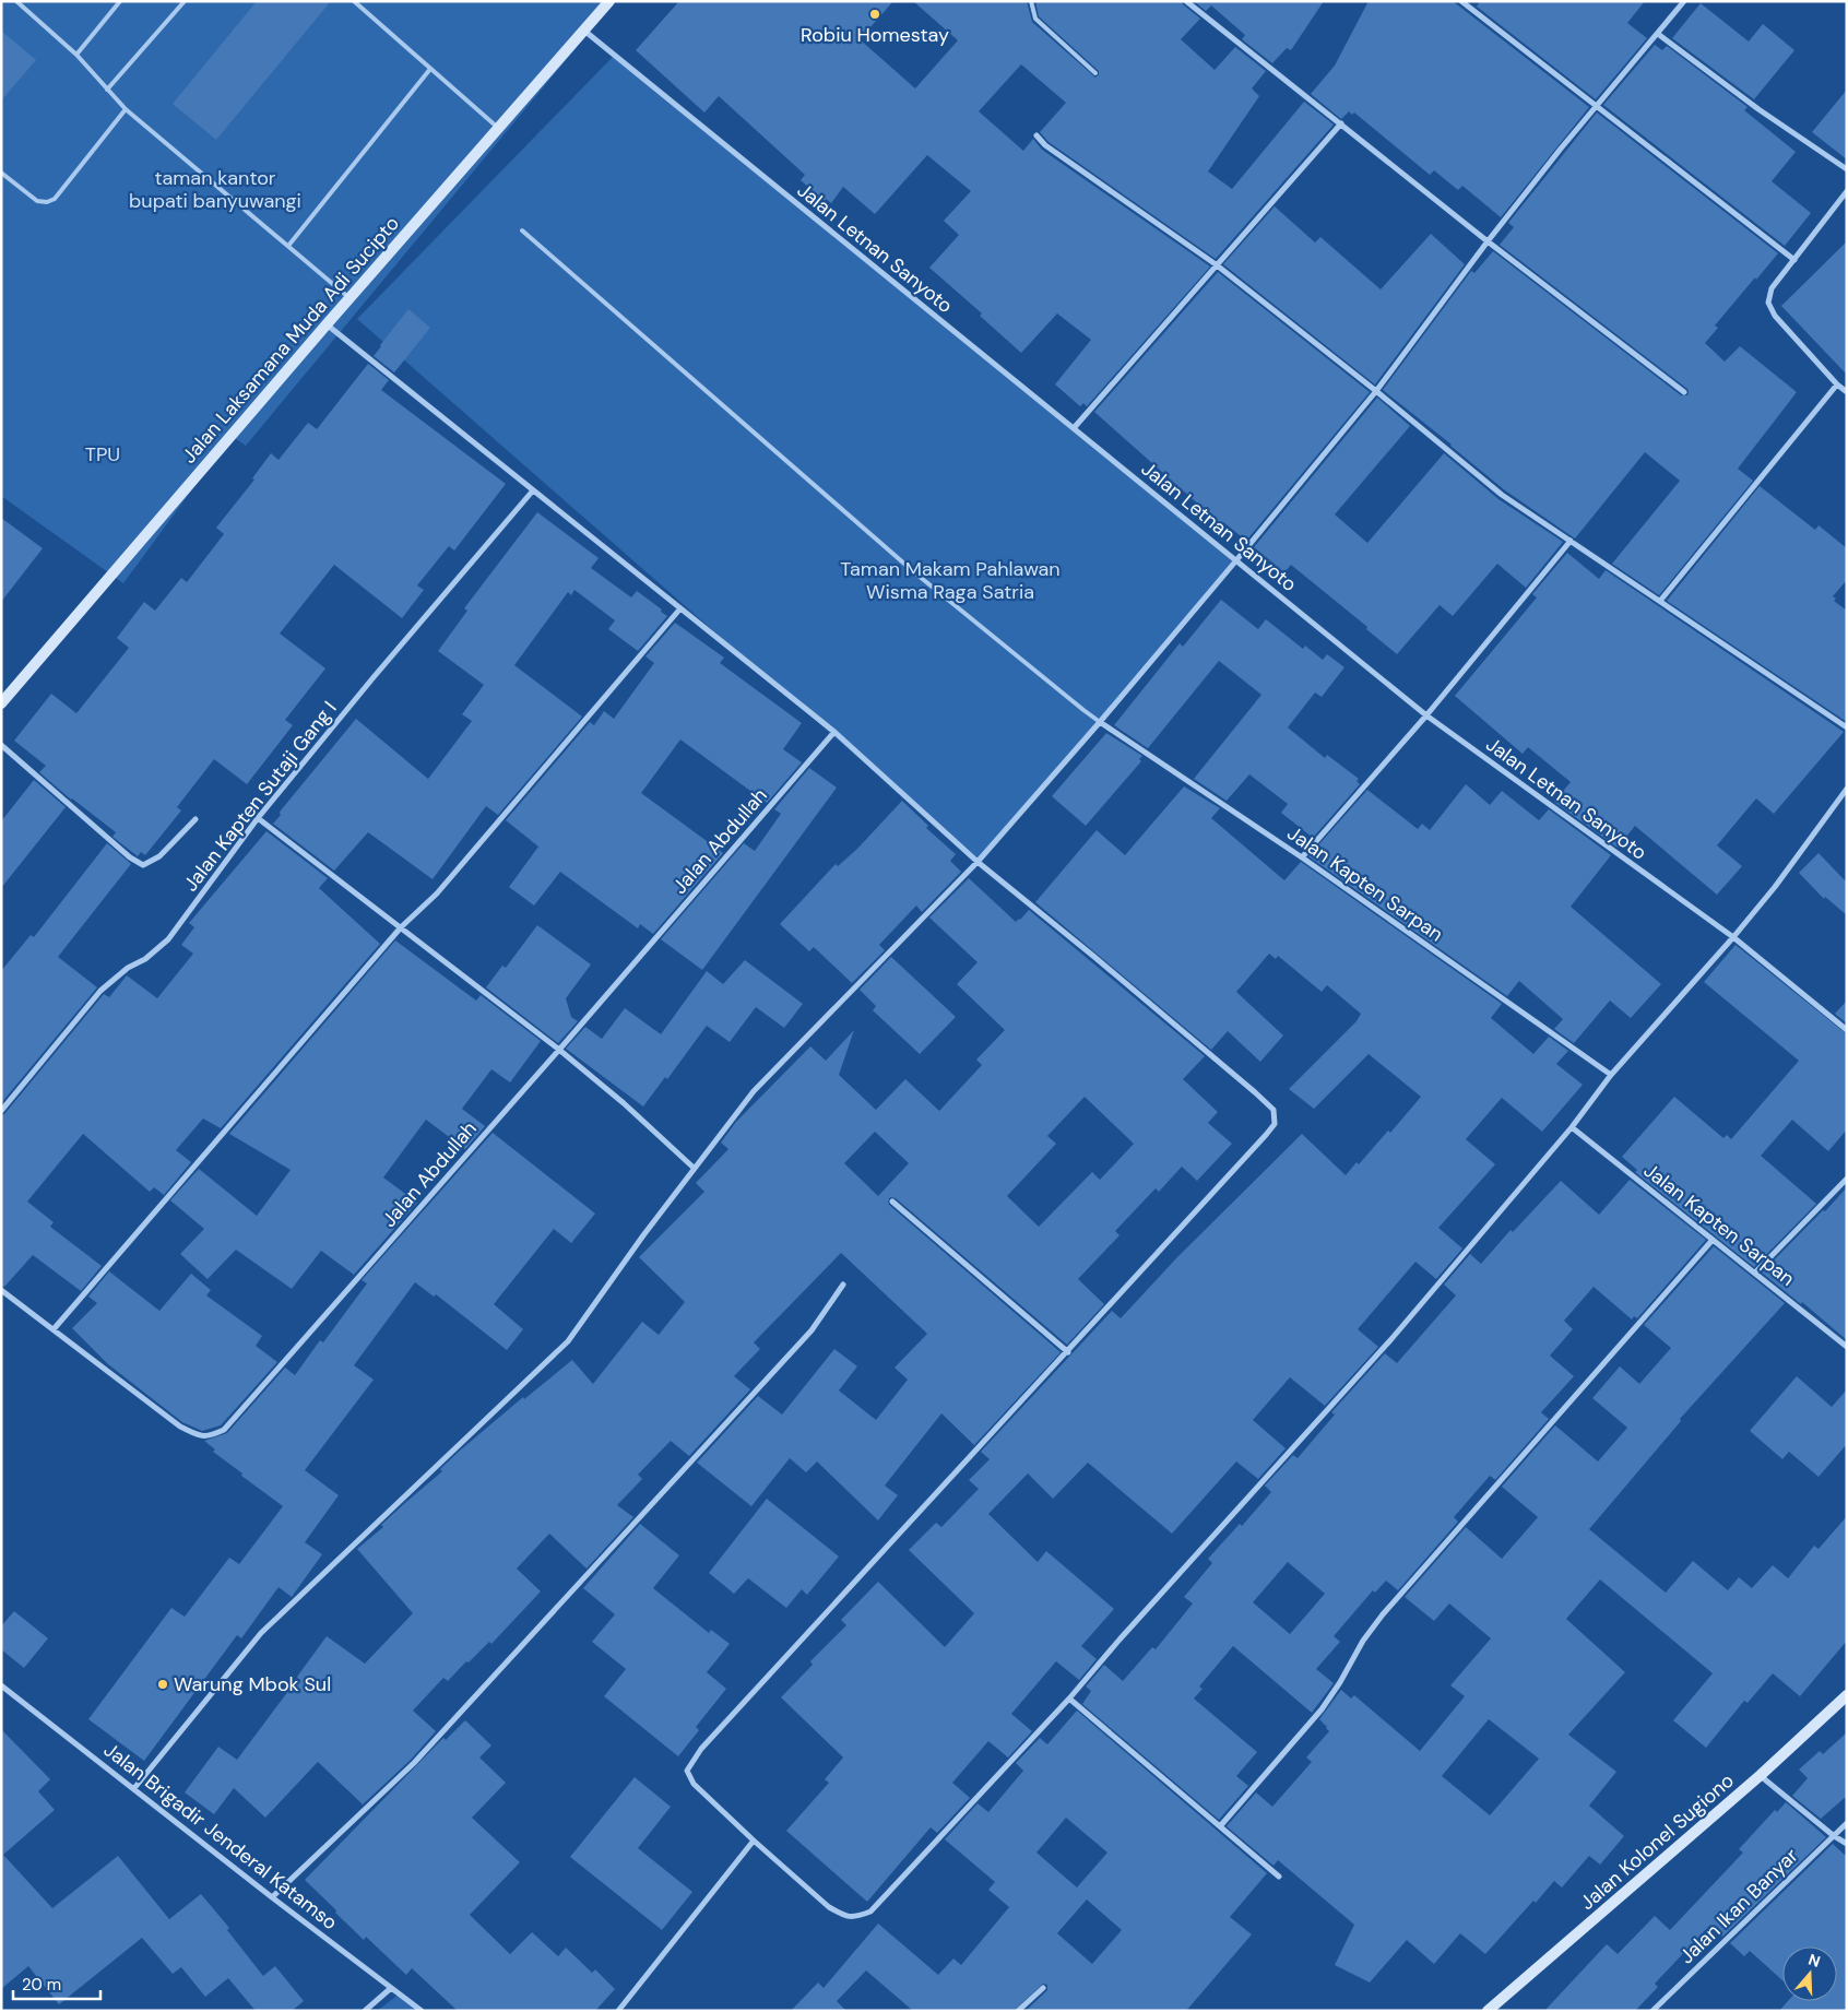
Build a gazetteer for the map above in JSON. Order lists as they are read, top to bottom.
{
  "streets": {
    "main road": ["Jalan Laksamana Muda Adi Sucipto", "Jalan Kolonel Sugiono"],
    "street": [
      "Jalan Letnan Sanyoto",
      "Jalan Kapten Sutaji Gang I",
      "Jalan Abdullah",
      "Jalan Kapten Sarpan",
      "Jalan Brigadir Jenderal Katamso",
      "Jalan Ikan Banyar"
    ]
  },
  "crossings": [
    ["Jalan Letnan Sanyoto", "Jalan Laksamana Muda Adi Sucipto"]
  ],
  "parks": ["taman kantor bupati banyuwangi", "TPU", "Taman Makam Pahlawan Wisma Raga Satria"],
  "places": ["Robiu Homestay", "Warung Mbok Sul"],
  "scale_bar": "20 m",
  "north": "top"
}
